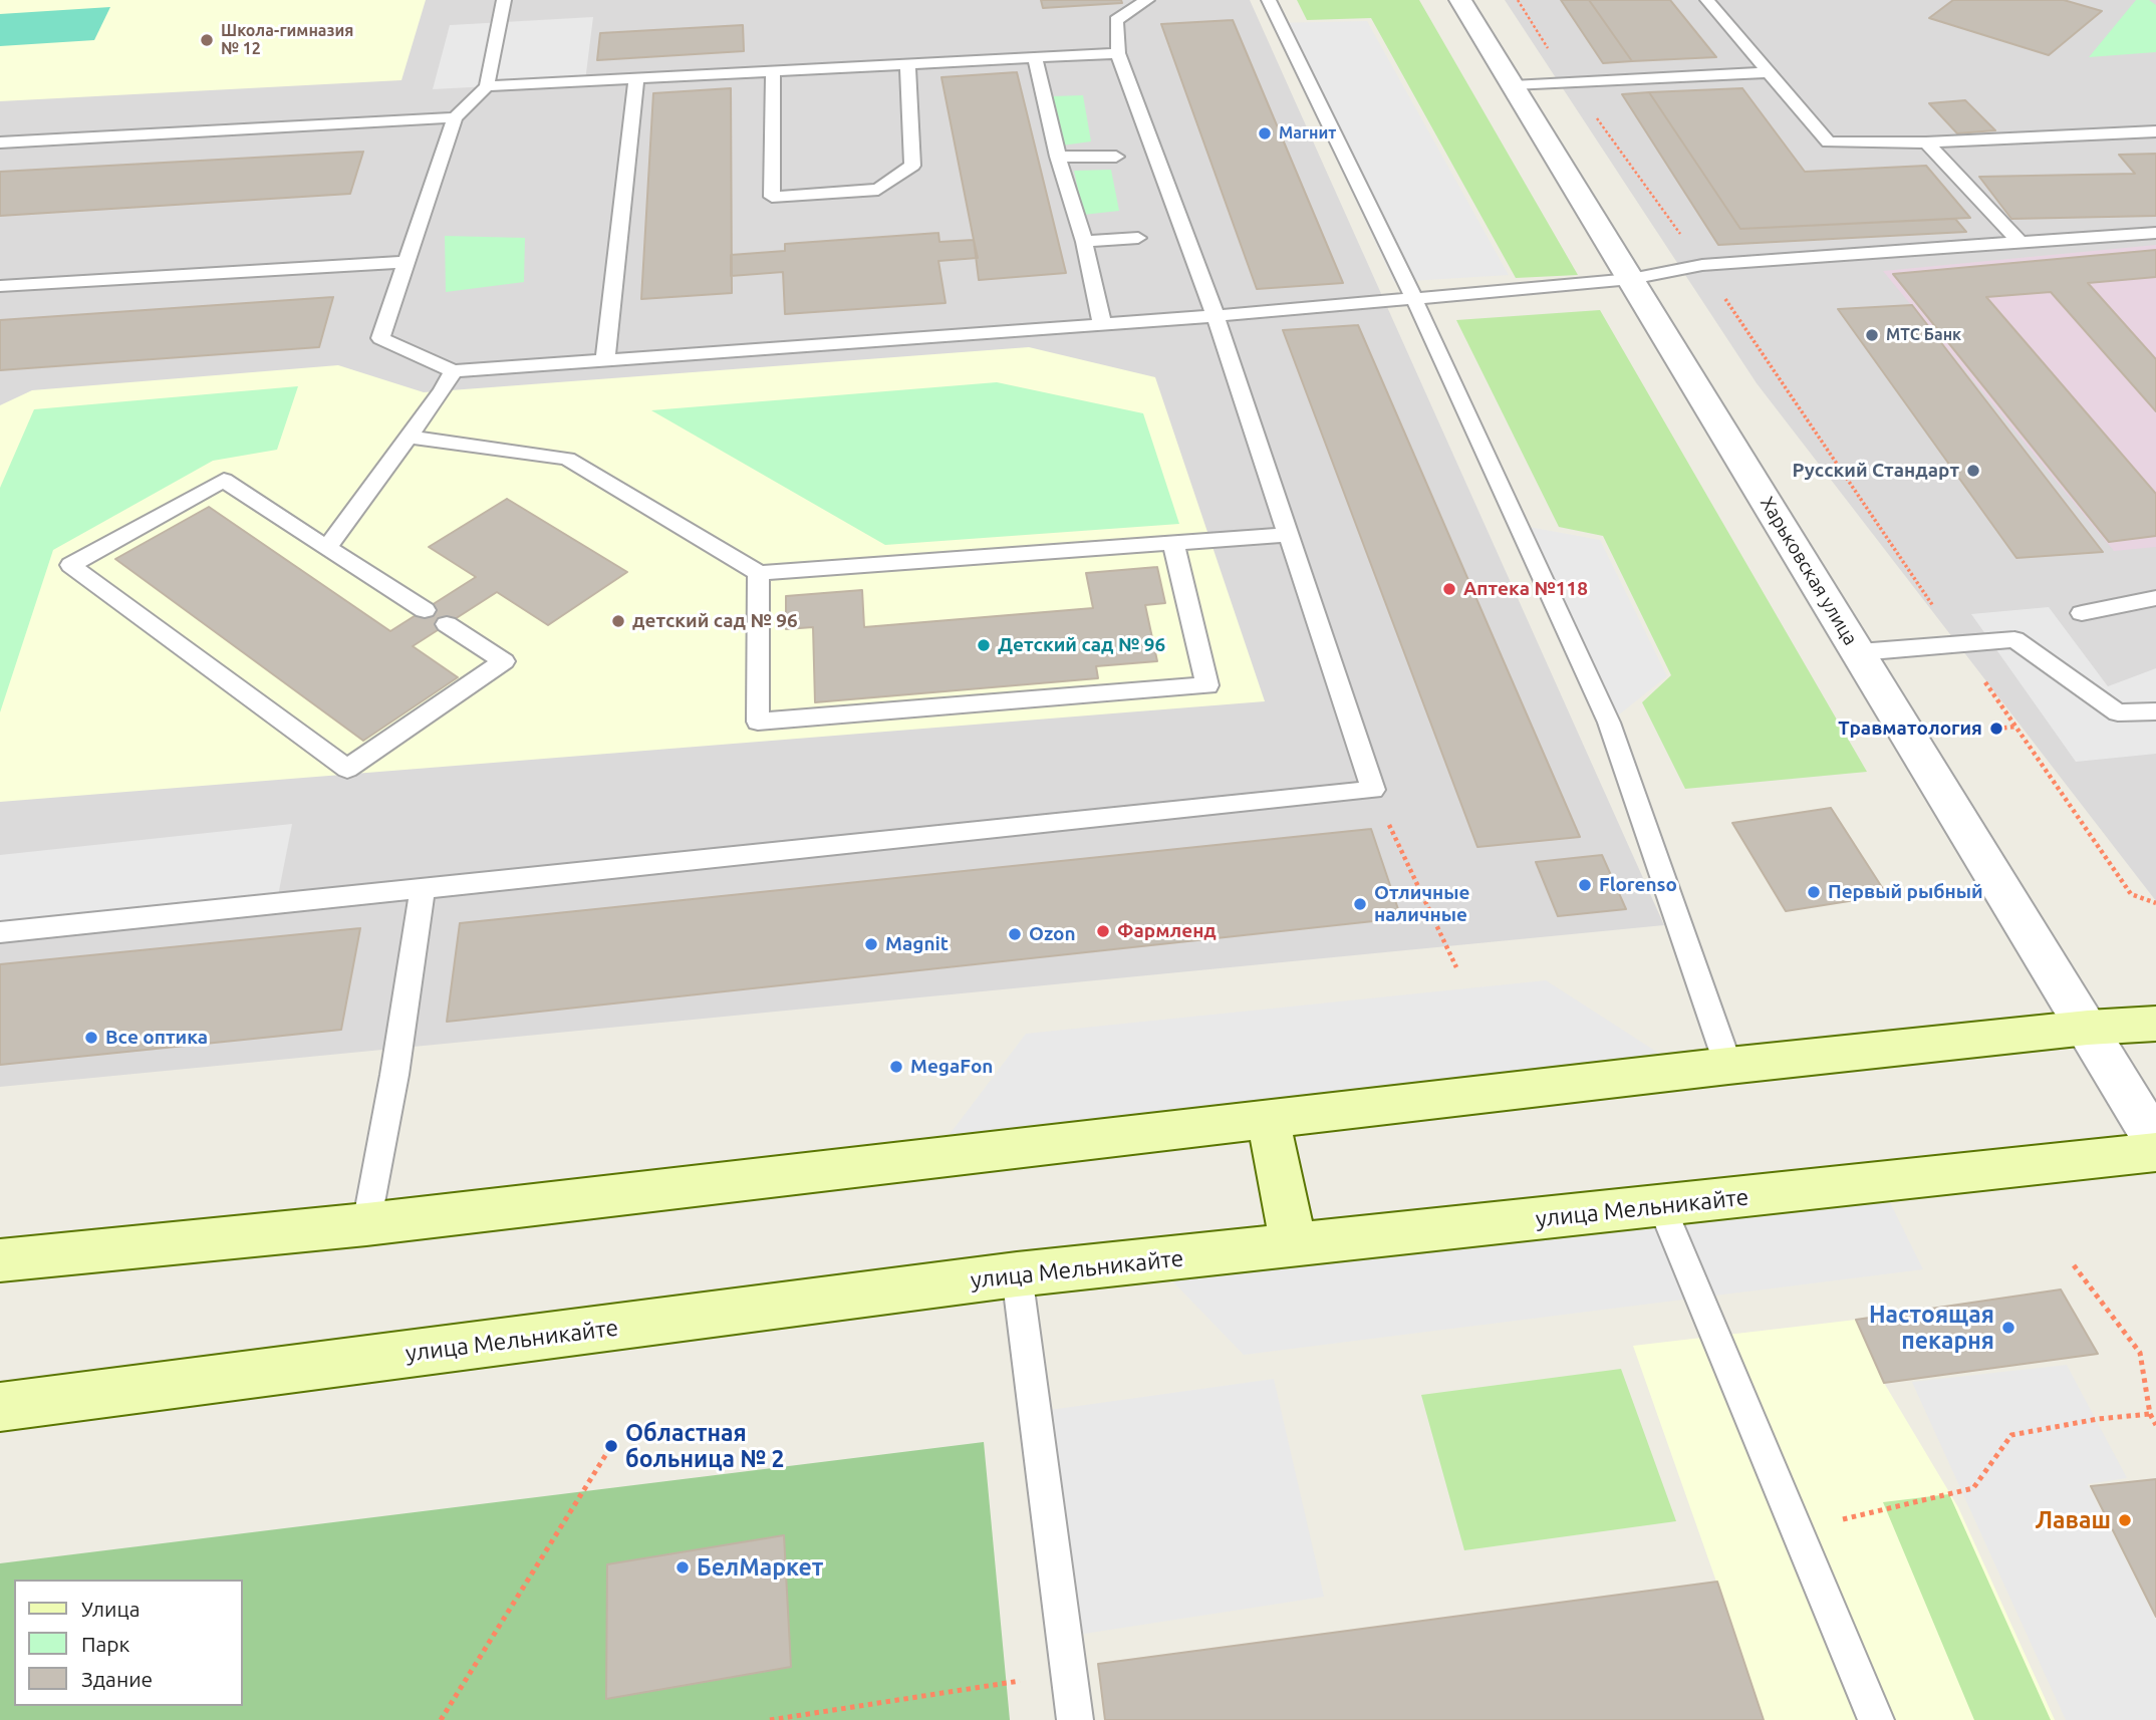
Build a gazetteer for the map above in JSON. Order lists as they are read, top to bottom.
{
  "streets": {
    "main road": ["улица Мельникайте"],
    "street": ["Харьковская улица"]
  },
  "places": [
    "Школа-гимназия № 12",
    "Магнит",
    "МТС Банк",
    "Русский Стандарт",
    "Аптека №118",
    "детский сад № 96",
    "Детский сад № 96",
    "Травматология",
    "Florenso",
    "Первый рыбный",
    "Отличные наличные",
    "Фармленд",
    "Ozon",
    "Magnit",
    "Все оптика",
    "MegaFon",
    "Настоящая пекарня",
    "Областная больница № 2",
    "Лаваш",
    "БелМаркет"
  ],
  "legend": ["Улица", "Парк", "Здание"]
}
